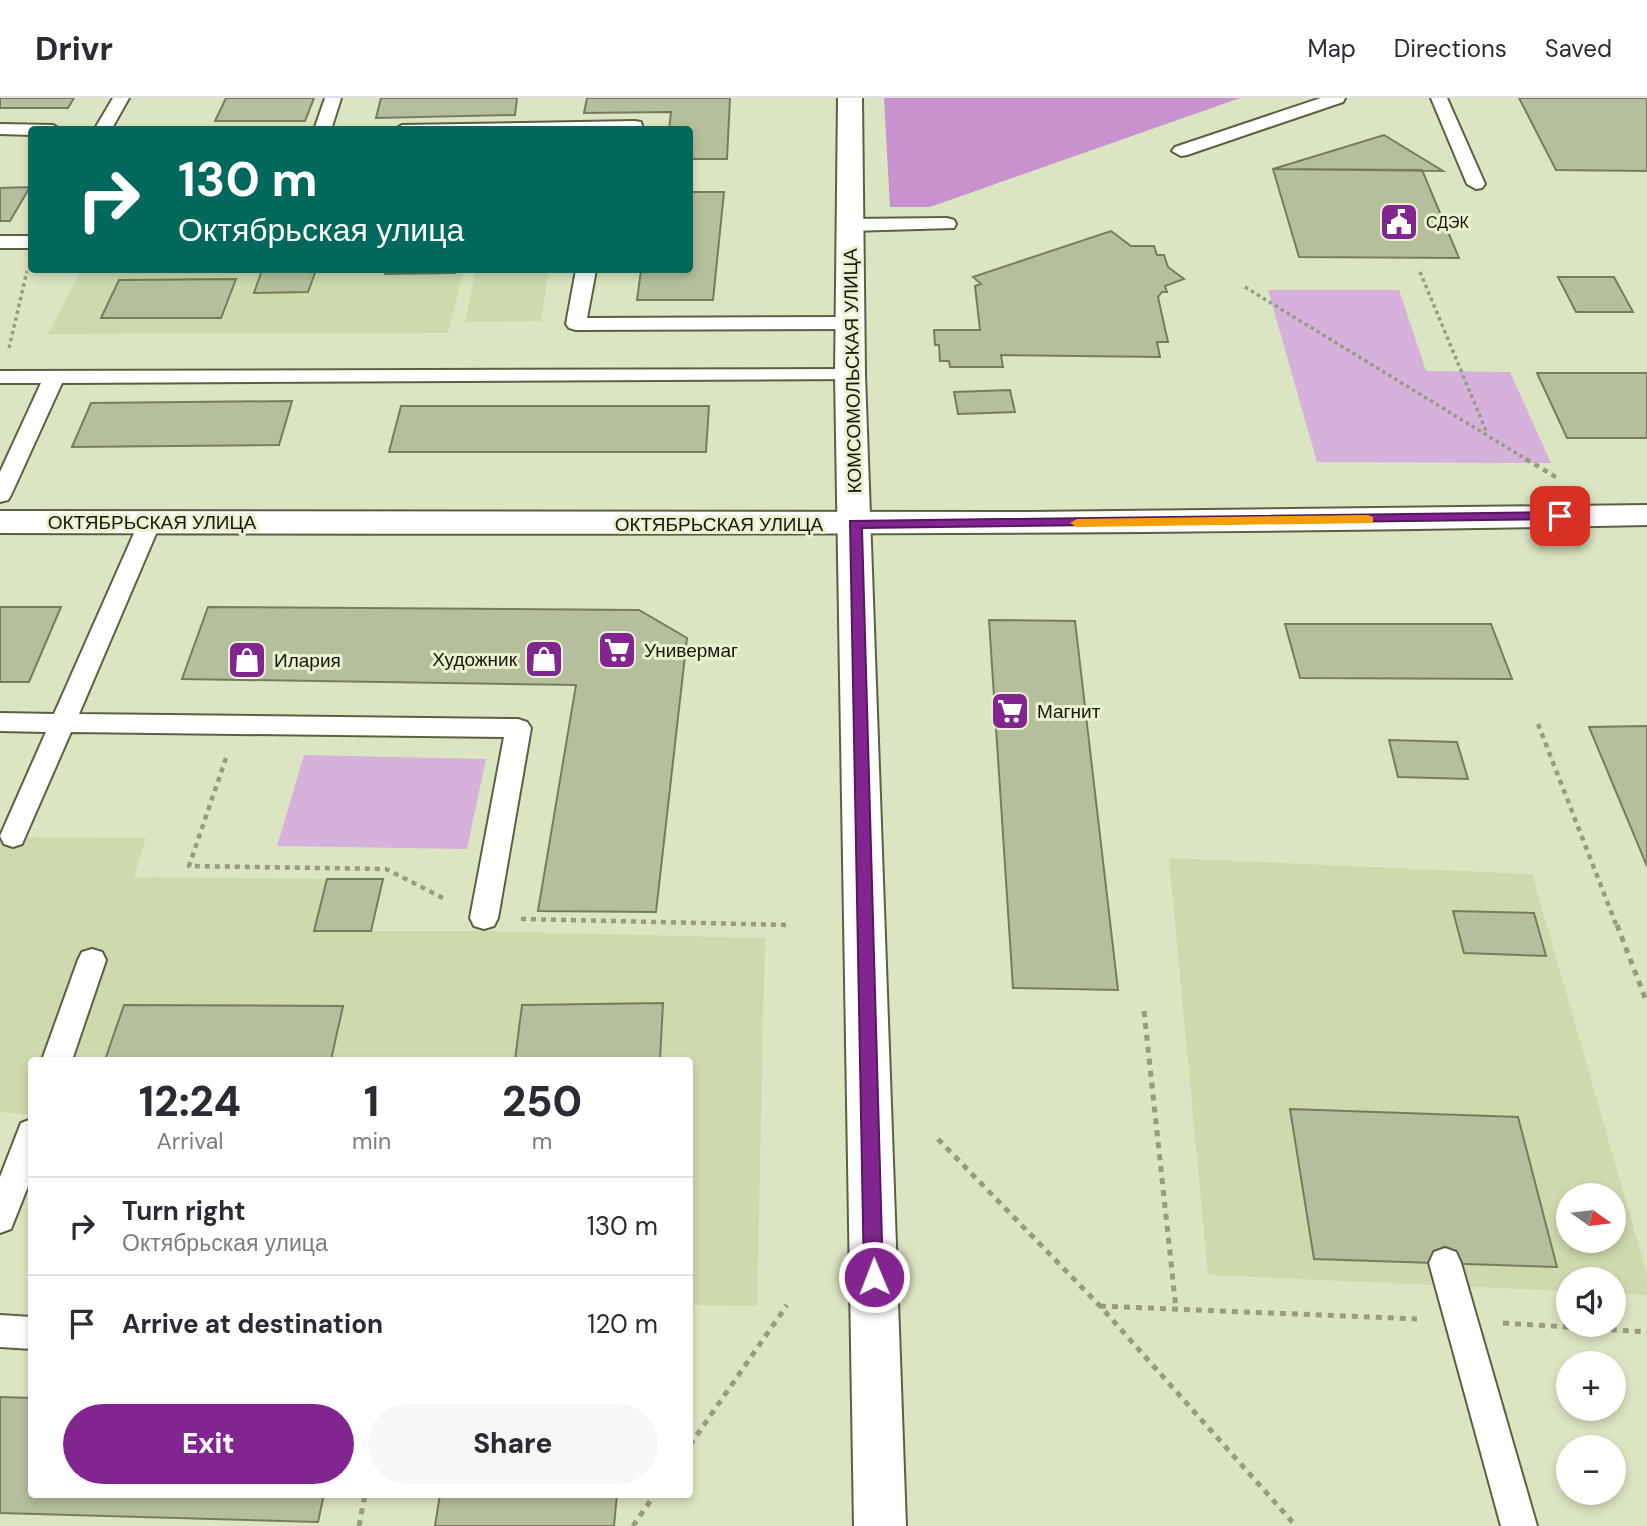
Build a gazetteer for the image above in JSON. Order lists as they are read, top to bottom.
{
  "streets": {
    "street": ["КОМСОМОЛЬСКАЯ УЛИЦА", "ОКТЯБРЬСКАЯ УЛИЦА"]
  },
  "crossings": [
    ["КОМСОМОЛЬСКАЯ УЛИЦА", "ОКТЯБРЬСКАЯ УЛИЦА"]
  ],
  "places": {
    "public building": ["СДЭК"],
    "supermarket": ["Универмаг", "Магнит"],
    "shop": ["Художник", "Илария"]
  },
  "north": "right",
  "page": {
    "header": "Drivr",
    "nav": ["Map", "Directions", "Saved"],
    "turn": ["130 m", "Октябрьская улица"],
    "eta": [
      "12:24",
      "Arrival",
      "1",
      "min",
      "250",
      "m"
    ],
    "list": [
      {
        "name": "Turn right",
        "note": "Октябрьская улица",
        "value": "130 m"
      },
      {
        "name": "Arrive at destination",
        "value": "120 m"
      }
    ],
    "map_buttons": ["+", "−"],
    "buttons": ["Exit", "Share"]
  }
}
